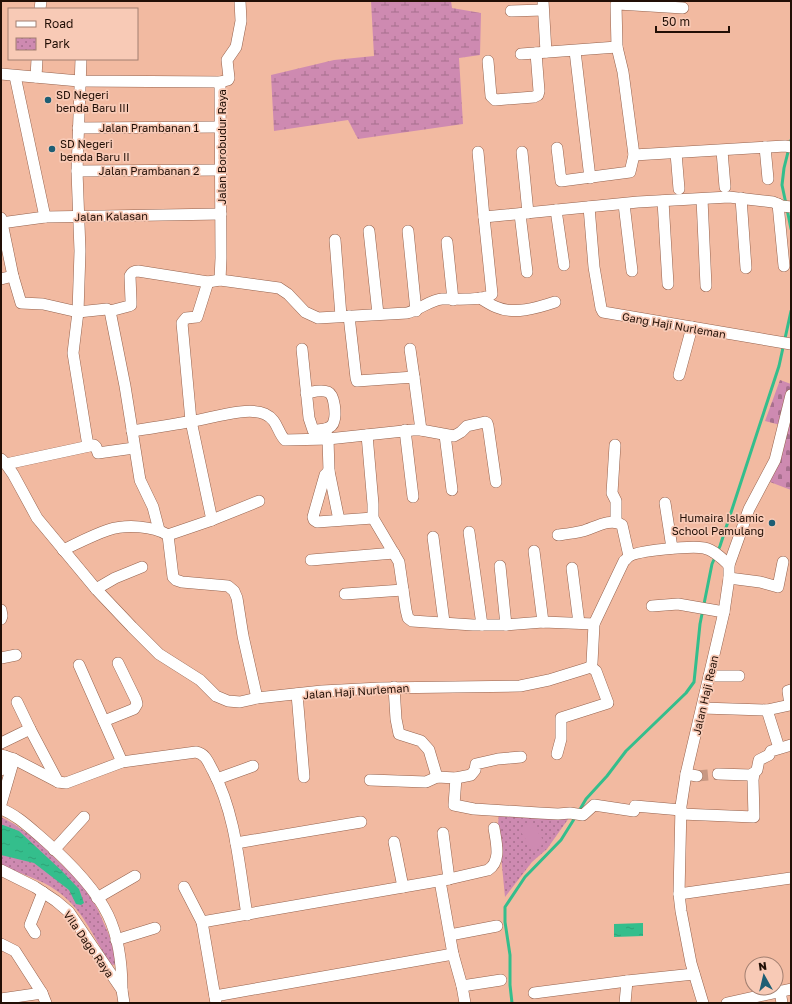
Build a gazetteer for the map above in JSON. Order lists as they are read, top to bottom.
{
  "streets": {
    "street": [
      "Jalan Prambanan 1",
      "Jalan Borobudur Raya",
      "Jalan Prambanan 2",
      "Jalan Kalasan",
      "Gang Haji Nurleman",
      "Jalan Haji Nurleman",
      "Jalan Haji Rean",
      "Vila Dago Raya"
    ]
  },
  "crossings": [
    ["Jalan Prambanan 1", "Jalan Borobudur Raya"],
    ["Jalan Borobudur Raya", "Jalan Prambanan 2"],
    ["Jalan Borobudur Raya", "Jalan Kalasan"]
  ],
  "places": ["SD Negeri benda Baru III", "SD Negeri benda Baru II", "Humaira Islamic School Pamulang"],
  "legend": ["Road", "Park"],
  "scale_bar": "50 m",
  "north": "top"
}
